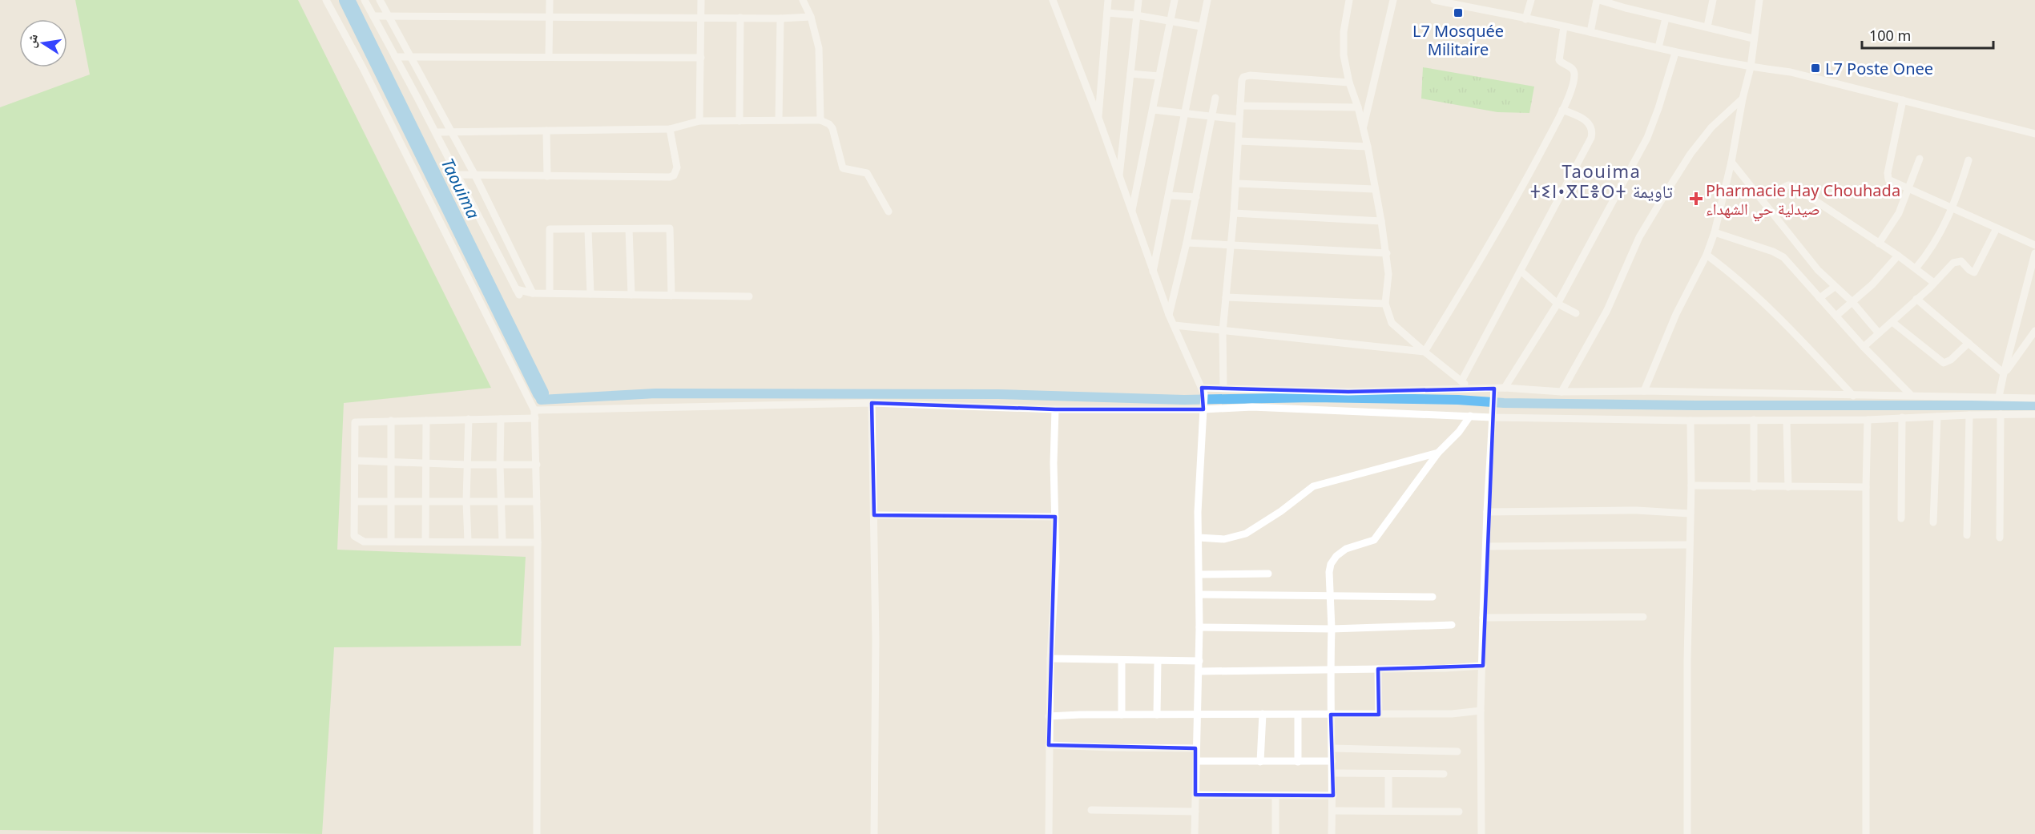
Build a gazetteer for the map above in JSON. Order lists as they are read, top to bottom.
{
  "districts": ["Taouima ⵜⵉⵏ•ⴳⵎⴻⵔⵜ تاويمة"],
  "water": ["Taouima"],
  "places": {
    "transit": ["L7 Mosquée Militaire", "L7 Poste Onee"],
    "health": ["Pharmacie Hay Chouhada صيدلية حي الشهداء"]
  },
  "scale_bar": "100 m",
  "north": "left"
}
